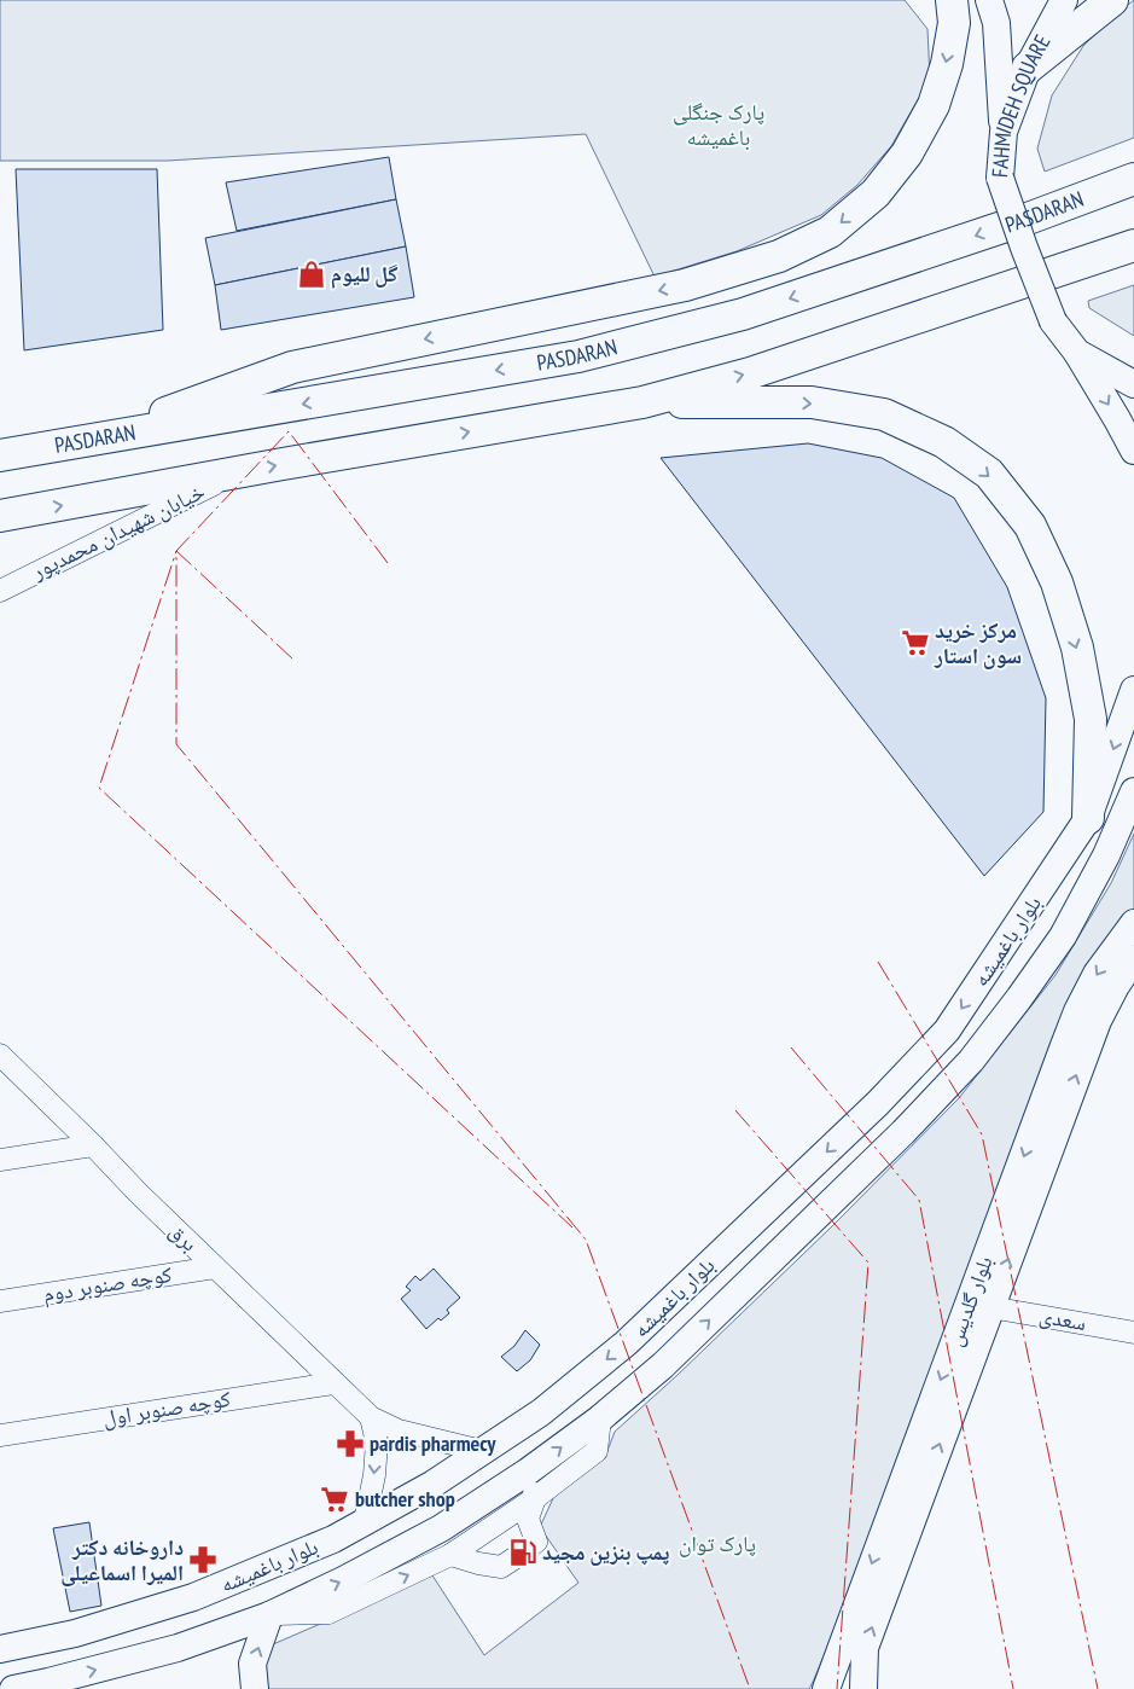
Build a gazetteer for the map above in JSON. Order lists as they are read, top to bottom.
{
  "streets": {
    "highway": ["PASDARAN"],
    "main road": ["FAHMIDEH SQUARE", "بلوار باغمیشه", "بلوار گلدیس"],
    "street": [
      "خیابان شهیدان محمدپور",
      "برق",
      "کوچه صنوبر دوم",
      "سعدی",
      "کوچه صنوبر اول"
    ]
  },
  "crossings": [
    ["بلوار باغمیشه", "برق"],
    ["برق", "کوچه صنوبر دوم"],
    ["برق", "کوچه صنوبر اول"],
    ["بلوار گلدیس", "سعدی"]
  ],
  "parks": ["پارک جنگلی باغمیشه", "پارک توان"],
  "places": {
    "shop": ["گل للیوم"],
    "supermarket": ["مرکز خرید سون استار", "butcher shop"],
    "pharmacy": ["pardis pharmecy", "داروخانه دکتر المیرا اسماعیلی"],
    "fuel station": ["پمپ بنزین مجید"]
  }
}
